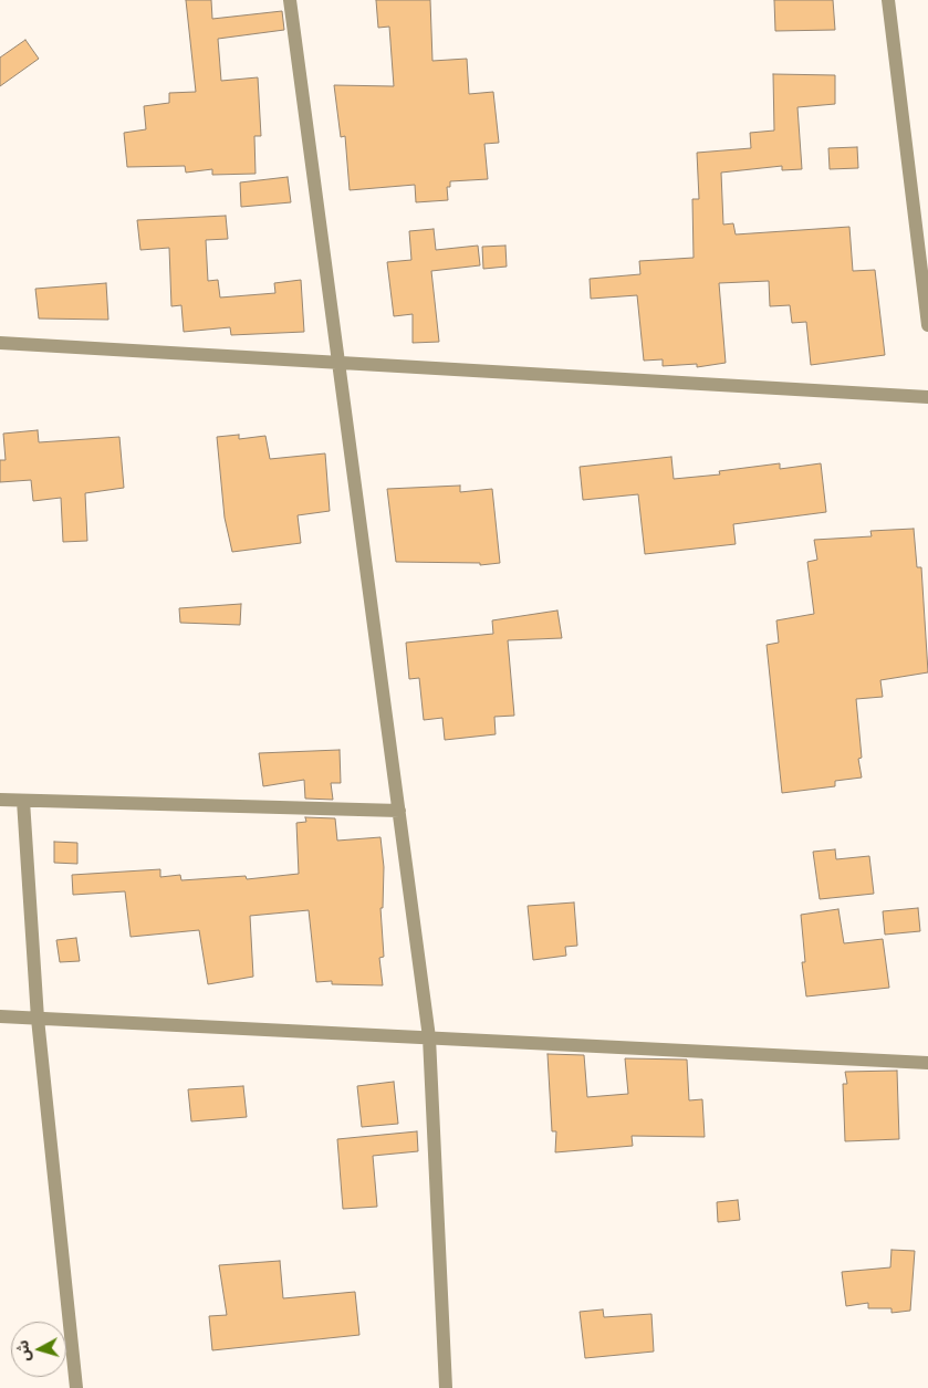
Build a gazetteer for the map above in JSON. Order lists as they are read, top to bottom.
{
  "north": "left"
}
